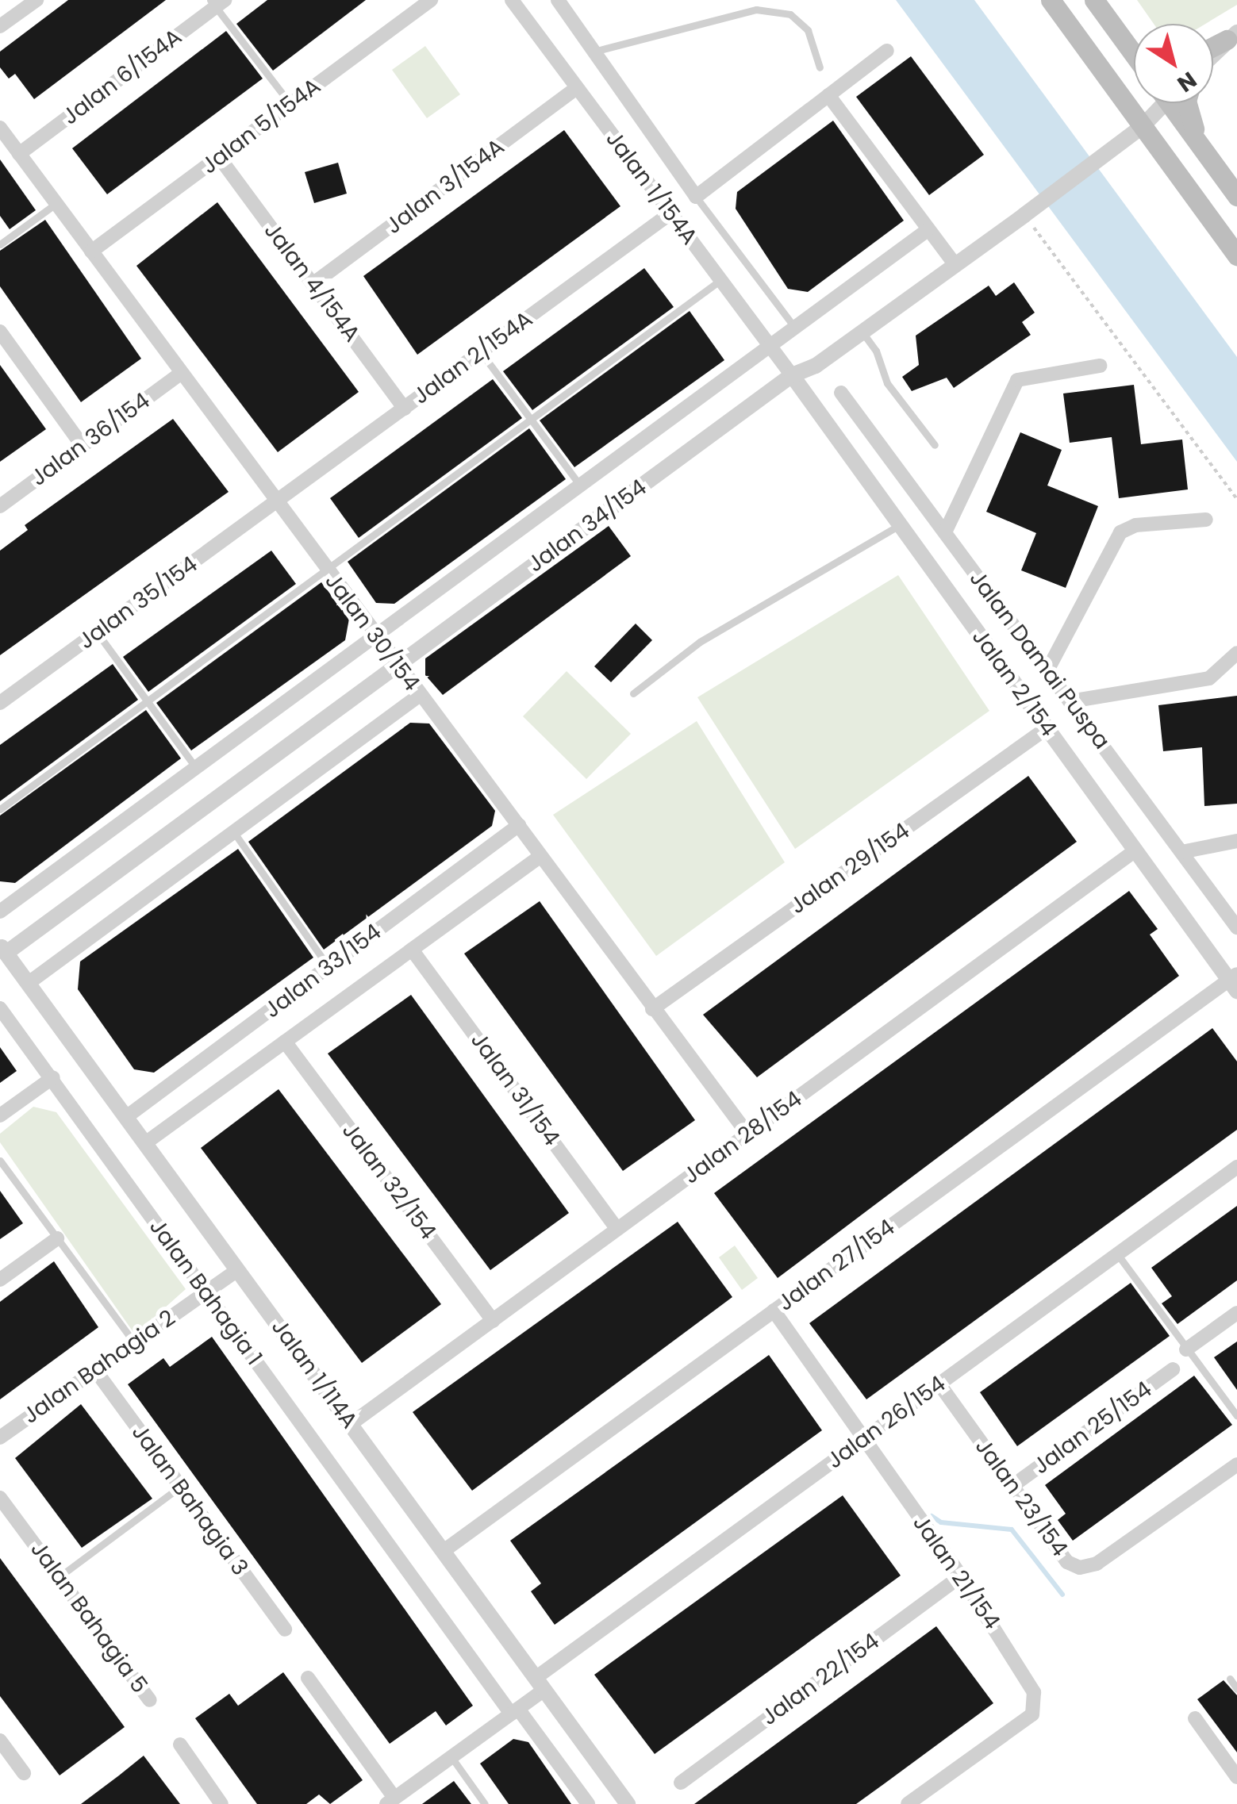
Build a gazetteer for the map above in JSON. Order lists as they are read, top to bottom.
{
  "streets": {
    "street": [
      "Jalan 6/154A",
      "Jalan 5/154A",
      "Jalan 3/154A",
      "Jalan 1/154A",
      "Jalan 4/154A",
      "Jalan 2/154A",
      "Jalan 36/154",
      "Jalan 34/154",
      "Jalan 35/154",
      "Jalan 30/154",
      "Jalan Damai Puspa",
      "Jalan 2/154",
      "Jalan 29/154",
      "Jalan 33/154",
      "Jalan 31/154",
      "Jalan 28/154",
      "Jalan 32/154",
      "Jalan 27/154",
      "Jalan Bahagia 1",
      "Jalan Bahagia 2",
      "Jalan 1/114A",
      "Jalan 26/154",
      "Jalan 25/154",
      "Jalan 23/154",
      "Jalan Bahagia 3",
      "Jalan 21/154",
      "Jalan Bahagia 5",
      "Jalan 22/154"
    ]
  },
  "crossings": [
    ["Jalan 6/154A", "Jalan 30/154"],
    ["Jalan 5/154A", "Jalan 4/154A"],
    ["Jalan 5/154A", "Jalan 30/154"],
    ["Jalan 3/154A", "Jalan 1/154A"],
    ["Jalan 3/154A", "Jalan 4/154A"],
    ["Jalan 1/154A", "Jalan 2/154A"],
    ["Jalan 1/154A", "Jalan 34/154"],
    ["Jalan 1/154A", "Jalan 2/154"],
    ["Jalan 4/154A", "Jalan 2/154A"],
    ["Jalan 2/154A", "Jalan 35/154"],
    ["Jalan 2/154A", "Jalan 30/154"],
    ["Jalan 36/154", "Jalan 30/154"],
    ["Jalan 34/154", "Jalan 30/154"],
    ["Jalan 34/154", "Jalan 2/154"],
    ["Jalan 34/154", "Jalan 1/114A"],
    ["Jalan 35/154", "Jalan 30/154"],
    ["Jalan 30/154", "Jalan 29/154"],
    ["Jalan 30/154", "Jalan 33/154"],
    ["Jalan 30/154", "Jalan 28/154"],
    ["Jalan 2/154", "Jalan 29/154"],
    ["Jalan 2/154", "Jalan 28/154"],
    ["Jalan 2/154", "Jalan 27/154"],
    ["Jalan 33/154", "Jalan 31/154"],
    ["Jalan 33/154", "Jalan 32/154"],
    ["Jalan 33/154", "Jalan 1/114A"],
    ["Jalan 31/154", "Jalan 28/154"],
    ["Jalan 28/154", "Jalan 32/154"],
    ["Jalan 28/154", "Jalan 1/114A"],
    ["Jalan 27/154", "Jalan 1/114A"],
    ["Jalan 27/154", "Jalan 21/154"],
    ["Jalan Bahagia 1", "Jalan Bahagia 2"],
    ["Jalan Bahagia 1", "Jalan 26/154"],
    ["Jalan Bahagia 2", "Jalan 1/114A"],
    ["Jalan Bahagia 2", "Jalan Bahagia 3"],
    ["Jalan 1/114A", "Jalan 26/154"],
    ["Jalan 26/154", "Jalan 23/154"],
    ["Jalan 26/154", "Jalan 21/154"],
    ["Jalan 25/154", "Jalan 23/154"],
    ["Jalan 21/154", "Jalan 22/154"]
  ],
  "north": "bottom right"
}
